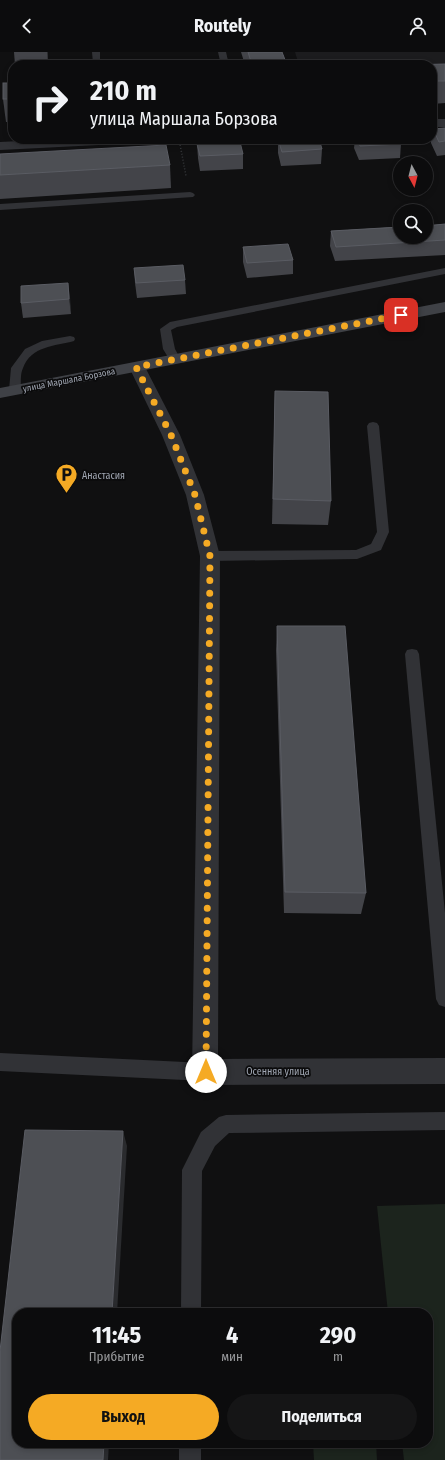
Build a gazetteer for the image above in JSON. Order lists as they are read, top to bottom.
{
  "streets": {
    "main road": ["улица Маршала Борзова"],
    "street": ["Осенняя улица"]
  },
  "places": {
    "parking": ["Анастасия"]
  },
  "north": "bottom",
  "page": {
    "header": "Routely",
    "turn": ["210 m", "улица Маршала Борзова"],
    "eta": [
      "11:45",
      "Прибытие",
      "4",
      "мин",
      "290",
      "m"
    ],
    "buttons": ["Выход", "Поделиться"]
  }
}
